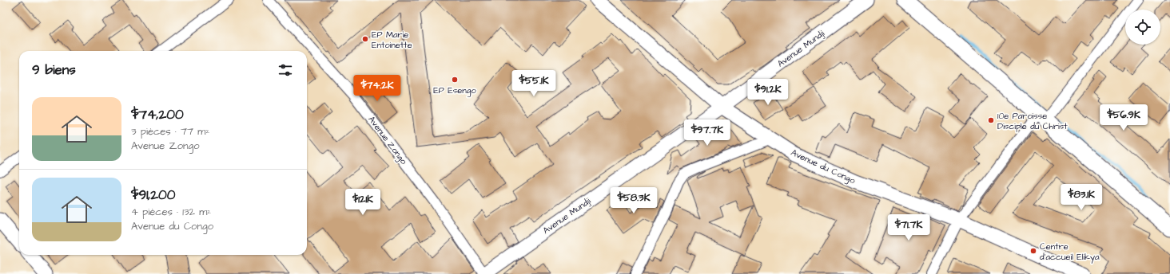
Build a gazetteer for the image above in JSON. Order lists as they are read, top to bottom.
{
  "streets": {
    "street": ["Avenue Mundji", "Avenue Zongo", "Avenue du Congo"]
  },
  "crossings": [
    ["Avenue Mundji", "Avenue Zongo"],
    ["Avenue Mundji", "Avenue du Congo"]
  ],
  "places": [
    "EP Marie Entoinette",
    "EP Esengo",
    "10e Paroisse Disciple du Christ",
    "Centre d'accueil Elikya"
  ],
  "page": {
    "heading": "9 biens",
    "price": [
      "$55.1K",
      "$74.2K",
      "$91.2K",
      "$56.9K",
      "$97.7K",
      "$83.1K",
      "$58.3K",
      "$121K",
      "$71.7K"
    ],
    "list": [
      {
        "name": "$74,200",
        "note": "3 pièces · 77 m² · Avenue Zongo"
      },
      {
        "name": "$91,200",
        "note": "4 pièces · 132 m² · Avenue du Congo"
      }
    ]
  }
}
